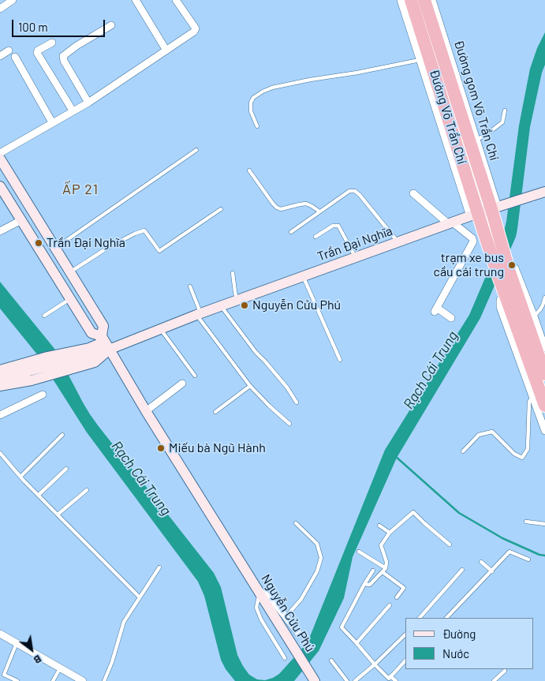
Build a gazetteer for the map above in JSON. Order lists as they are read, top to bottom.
{
  "streets": {
    "highway": ["Đường Võ Trần Chí"],
    "main road": ["Trần Đại Nghĩa", "Nguyễn Cửu Phú"],
    "street": ["Đường gom Võ Trần Chí"]
  },
  "crossings": [
    ["Đường gom Võ Trần Chí", "Đường Võ Trần Chí"],
    ["Đường Võ Trần Chí", "Trần Đại Nghĩa"],
    ["Trần Đại Nghĩa", "Nguyễn Cửu Phú"]
  ],
  "districts": ["ẤP 21"],
  "water": ["Rạch Cái Trung"],
  "places": [
    "Trần Đại Nghĩa",
    "trạm xe bus cầu cái trung",
    "Nguyễn Cửu Phú",
    "Miếu bà Ngũ Hành"
  ],
  "legend": ["Đường", "Nước"],
  "scale_bar": "100 m",
  "north": "bottom right"
}
